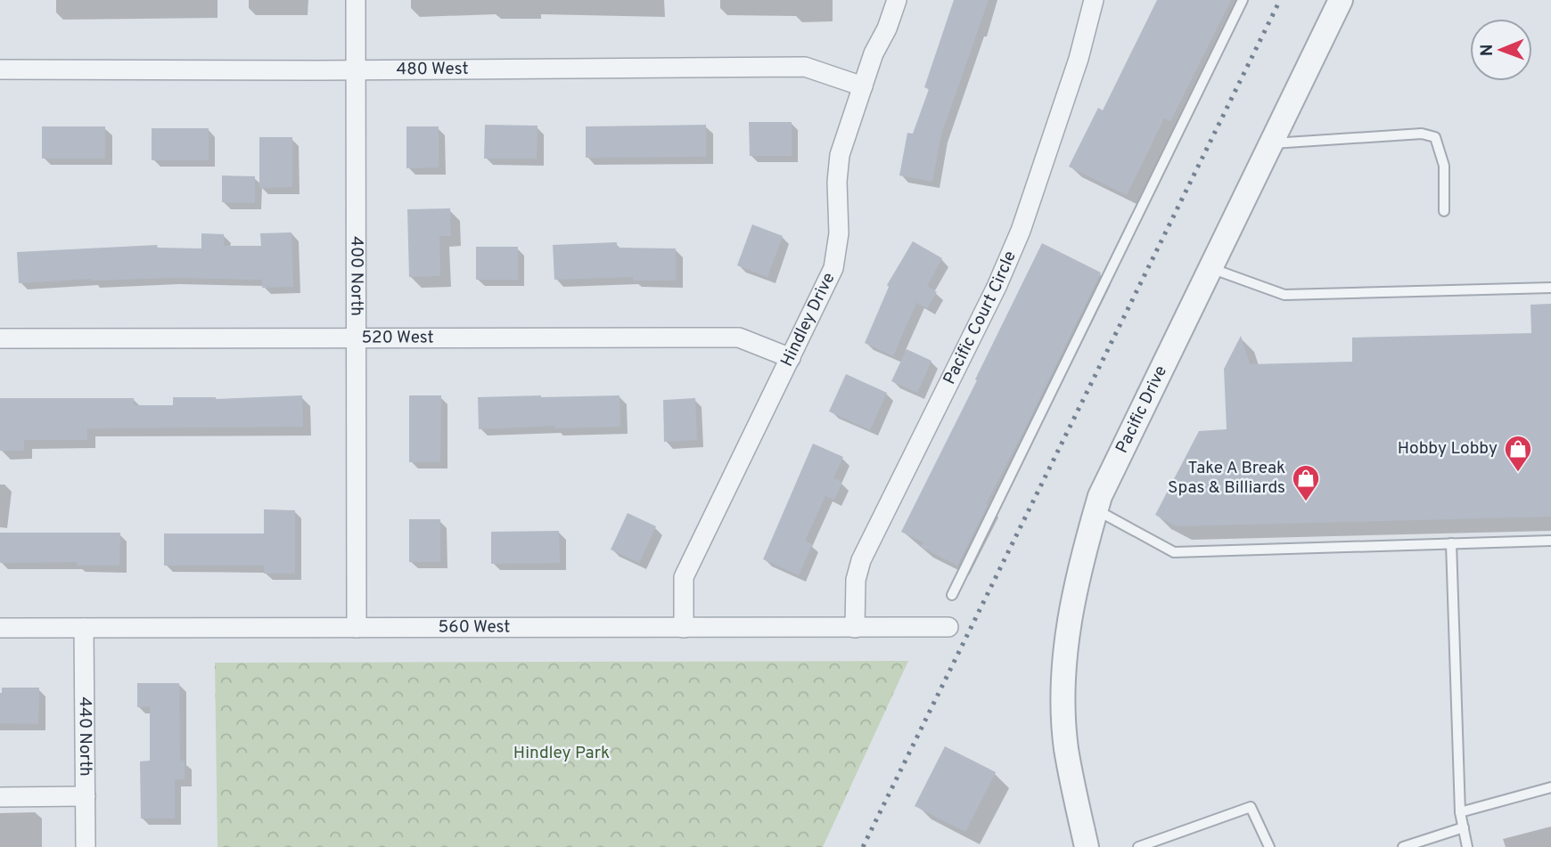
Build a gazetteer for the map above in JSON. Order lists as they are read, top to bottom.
{
  "streets": {
    "street": [
      "480 West",
      "400 North",
      "Pacific Court Circle",
      "Hindley Drive",
      "520 West",
      "Pacific Drive",
      "560 West",
      "440 North"
    ]
  },
  "crossings": [
    ["480 West", "400 North"],
    ["480 West", "Hindley Drive"],
    ["400 North", "520 West"],
    ["400 North", "560 West"],
    ["Pacific Court Circle", "560 West"],
    ["Hindley Drive", "520 West"],
    ["Hindley Drive", "560 West"],
    ["560 West", "440 North"]
  ],
  "parks": ["Hindley Park"],
  "places": {
    "shop": ["Hobby Lobby", "Take A Break Spas & Billiards"]
  },
  "north": "left"
}
